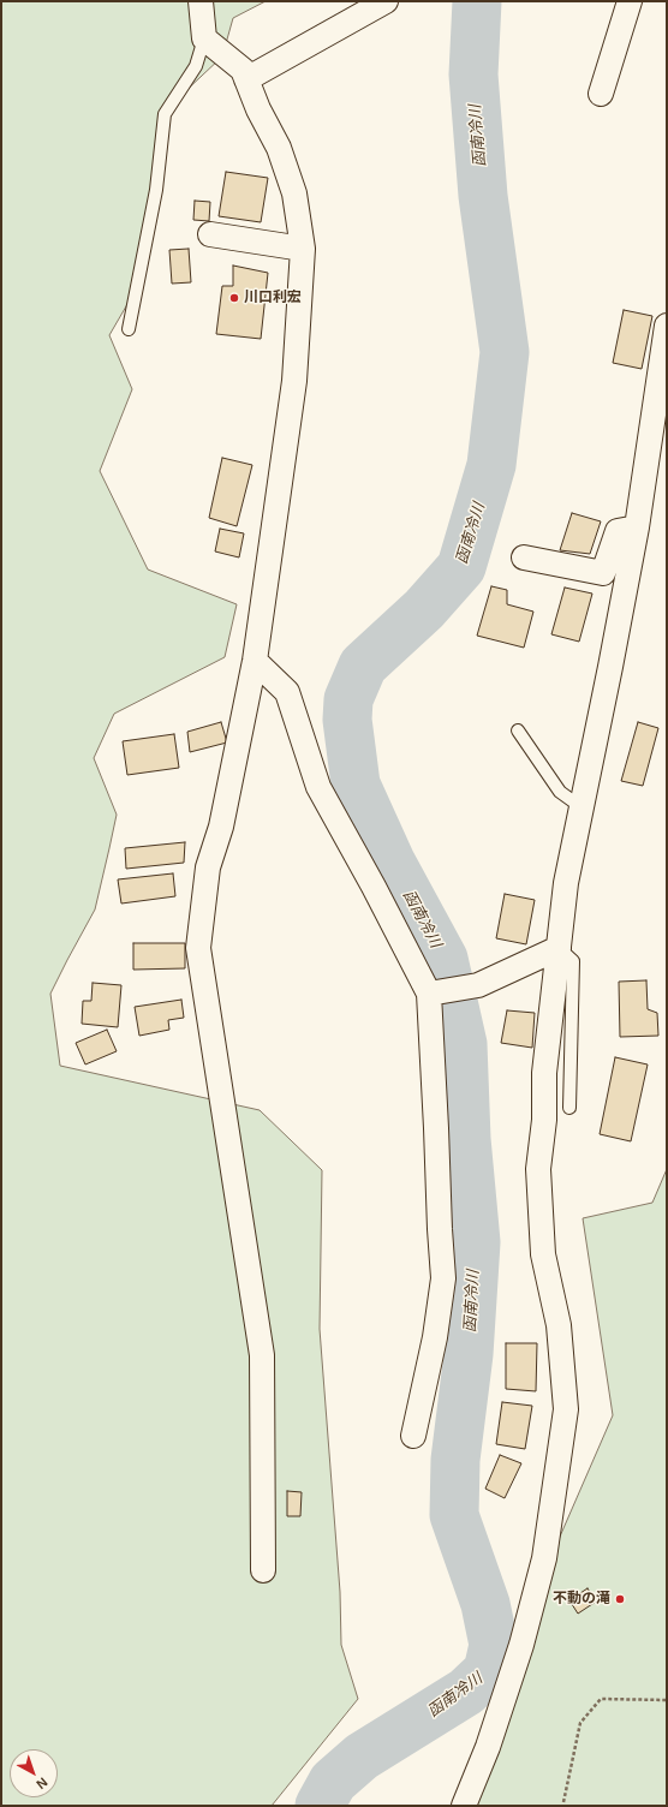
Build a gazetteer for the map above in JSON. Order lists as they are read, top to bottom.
{
  "water": ["函南冷川"],
  "places": ["川口利宏", "不動の滝"],
  "north": "bottom right"
}
